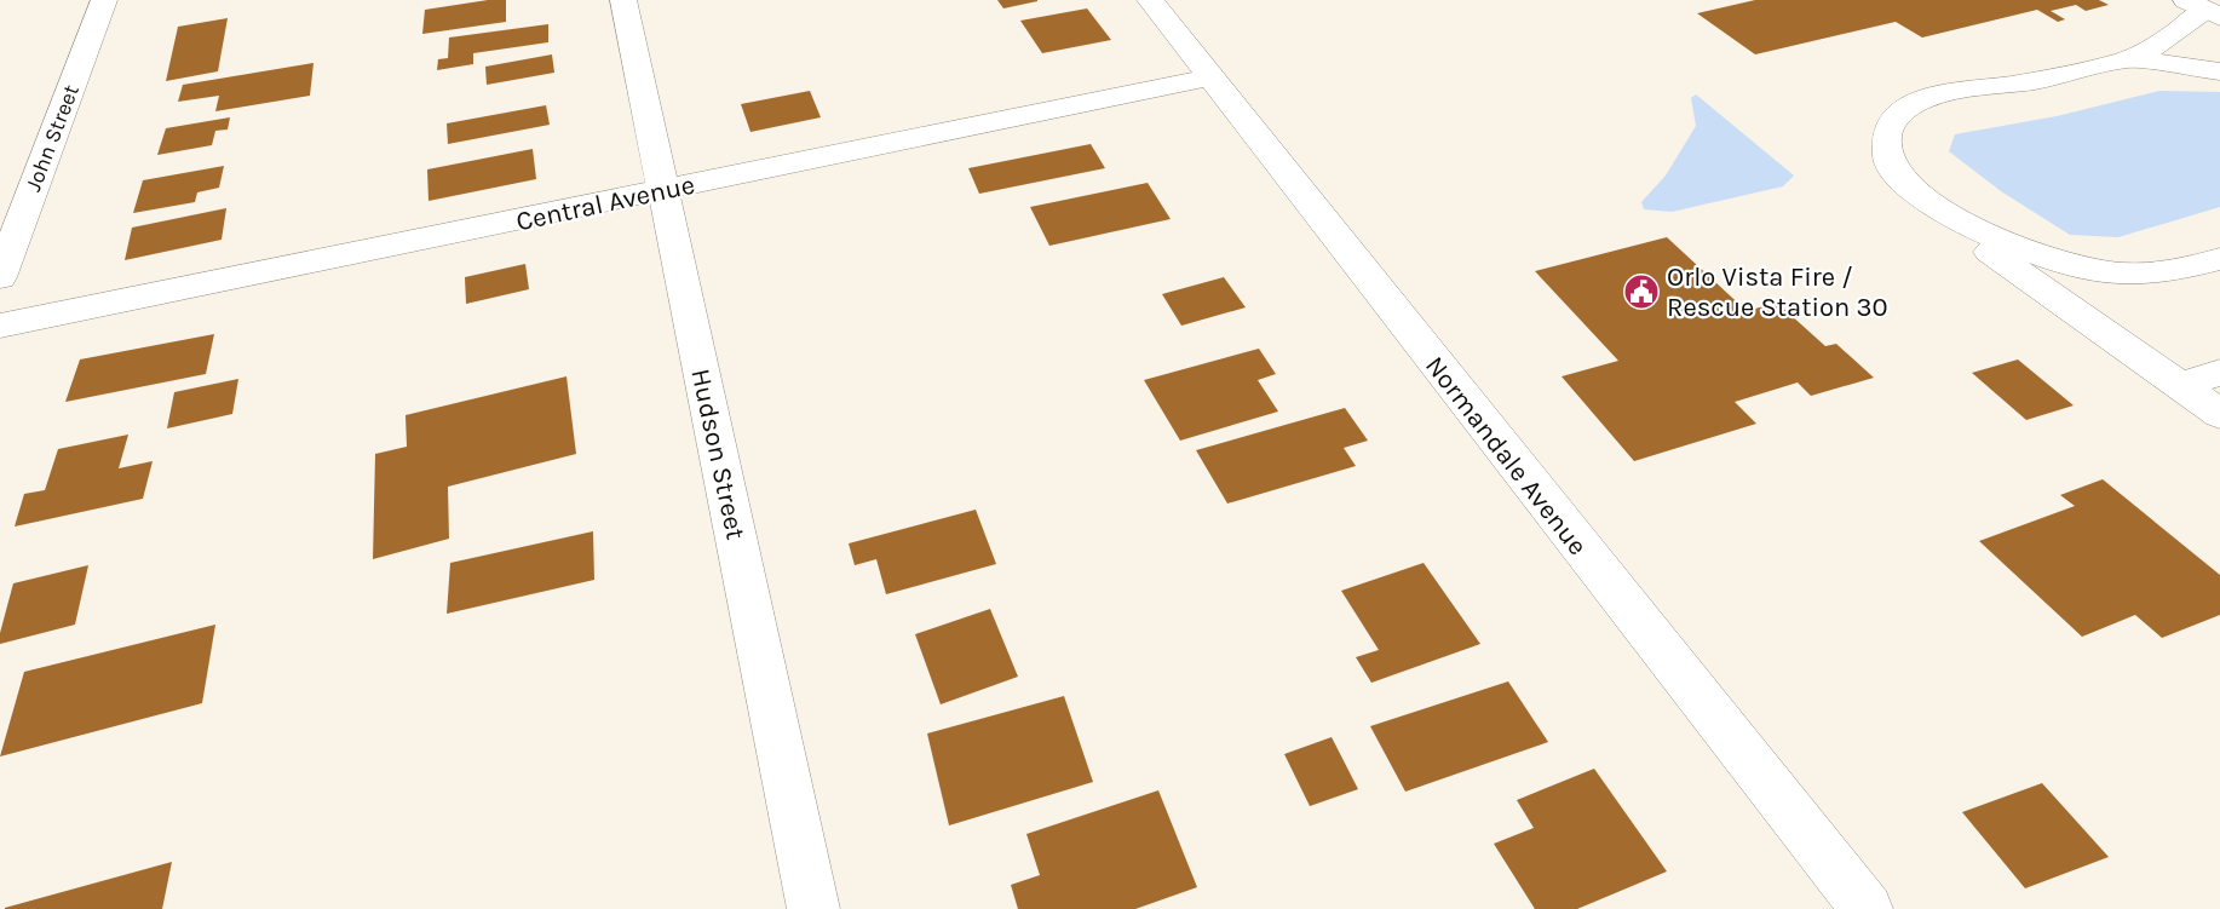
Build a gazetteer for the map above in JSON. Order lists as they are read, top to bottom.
{
  "streets": {
    "street": [
      "John Street",
      "Central Avenue",
      "Hudson Street",
      "Normandale Avenue"
    ]
  },
  "crossings": [
    ["Central Avenue", "Hudson Street"],
    ["Central Avenue", "Normandale Avenue"]
  ],
  "places": {
    "public building": ["Orlo Vista Fire / Rescue Station 30"]
  }
}
